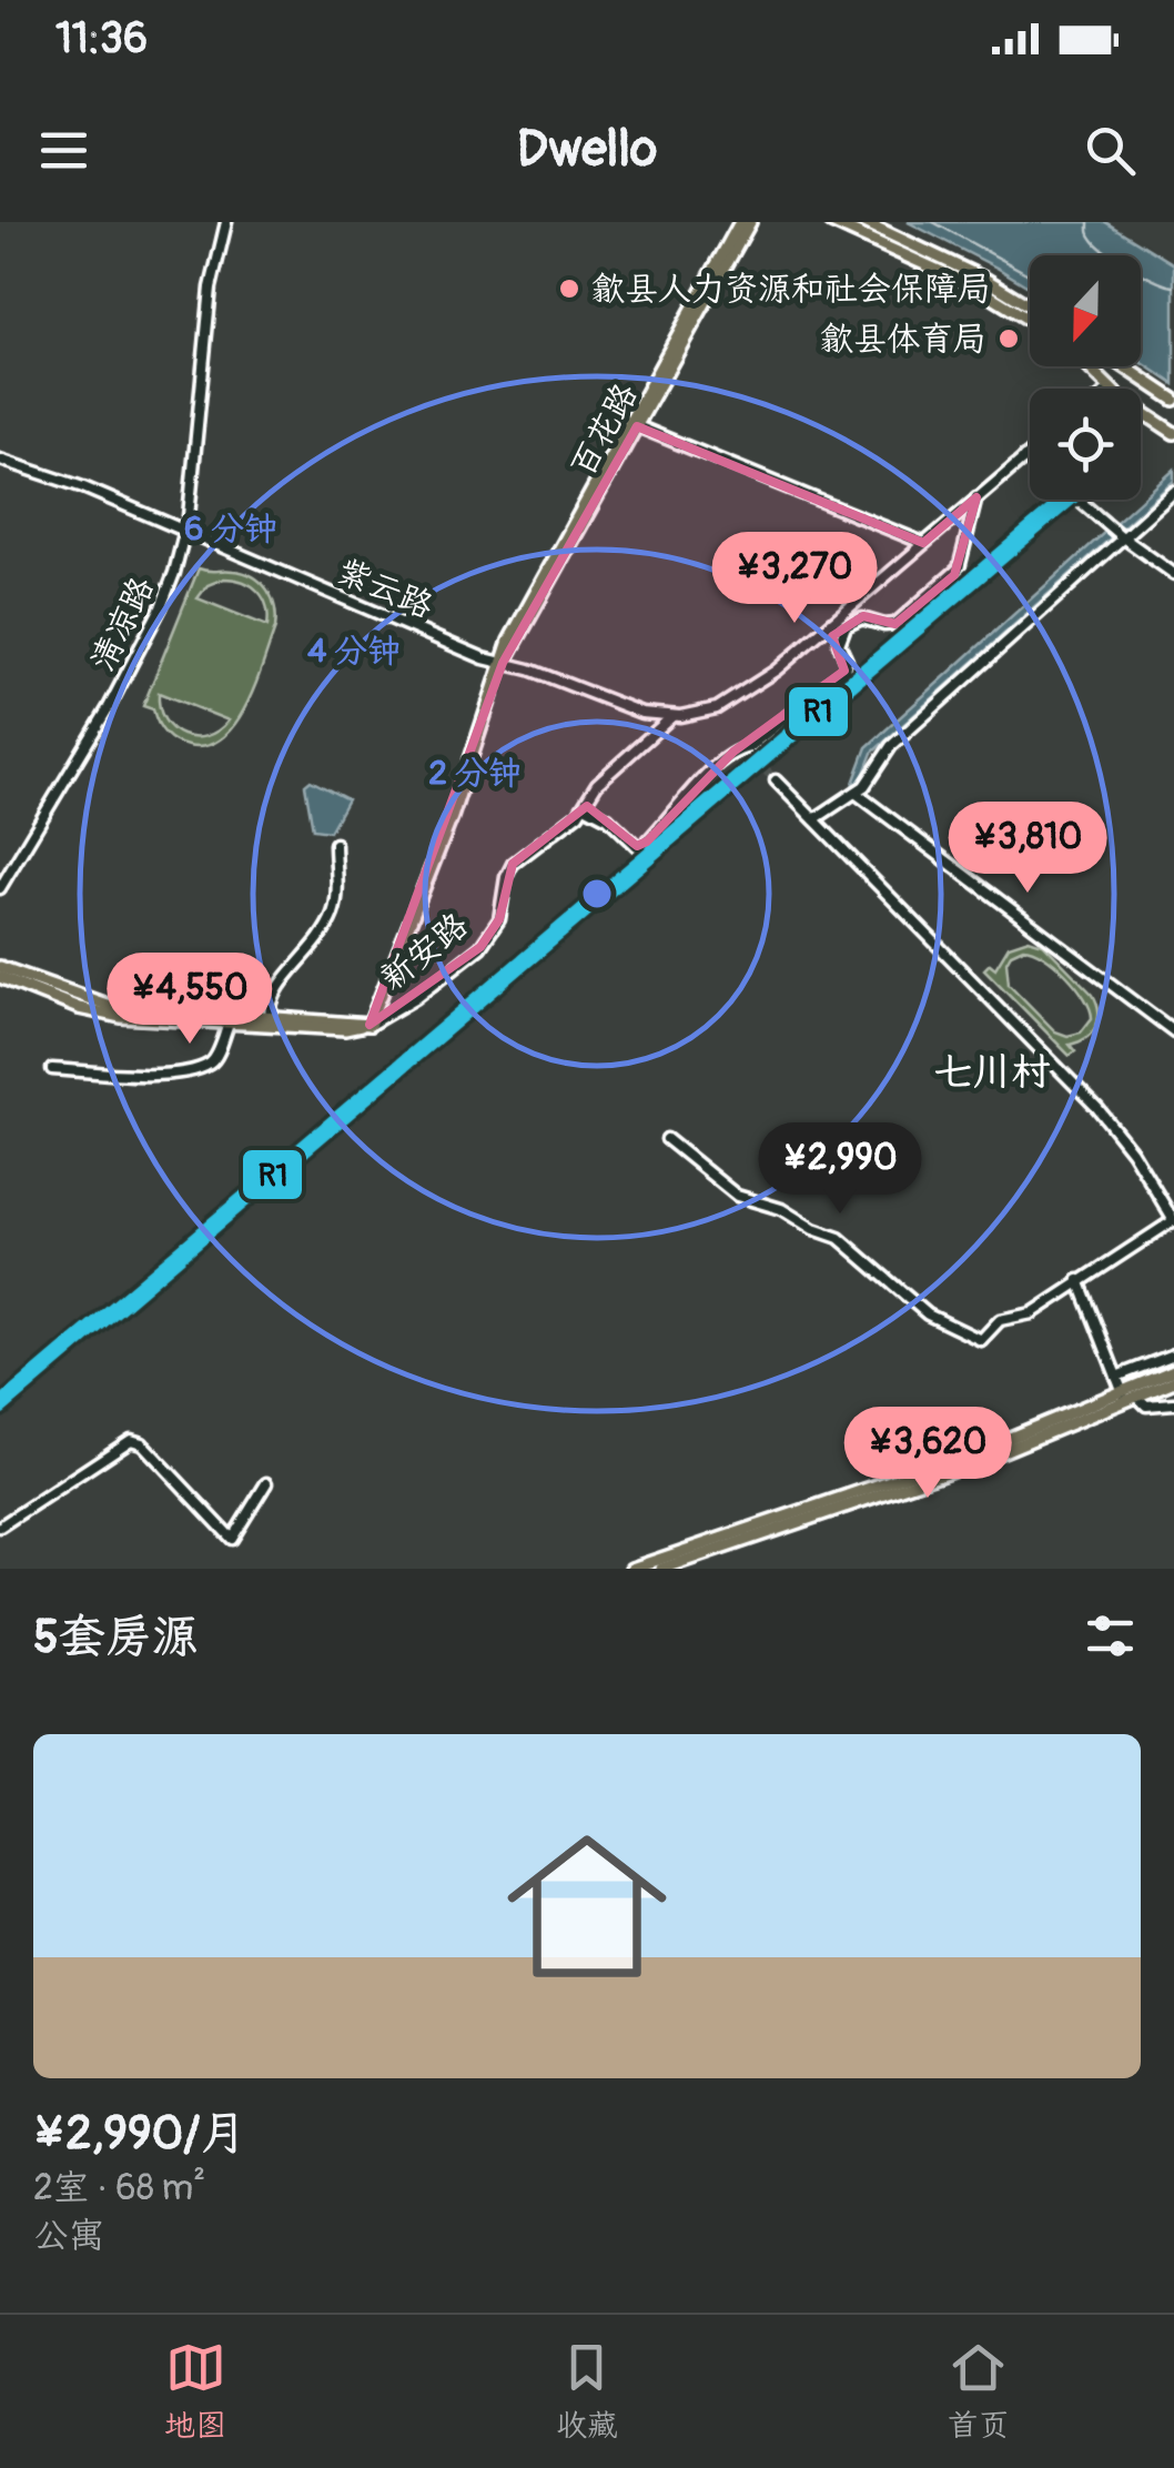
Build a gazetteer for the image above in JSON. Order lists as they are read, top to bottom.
{
  "streets": {
    "main road": ["百花路", "新安路"],
    "street": ["紫云路", "清凉路"]
  },
  "crossings": [
    ["百花路", "紫云路"],
    ["百花路", "新安路"],
    ["紫云路", "清凉路"],
    ["紫云路", "新安路"]
  ],
  "districts": ["七川村"],
  "places": ["歙县人力资源和社会保障局", "歙县体育局"],
  "lines": ["transit line R1"],
  "north": "bottom",
  "page": {
    "status": "11:36",
    "header": "Dwello",
    "price": [
      "¥3,270",
      "¥3,810",
      "¥4,550",
      "¥2,990",
      "¥3,620"
    ],
    "heading": "5套房源",
    "list": [
      {
        "name": "¥2,990/月",
        "note": "2室 · 68 m² · 公寓"
      }
    ],
    "tabs": ["地图", "收藏", "首页"]
  },
  "rings": ["6 分钟", "4 分钟", "2 分钟"]
}
